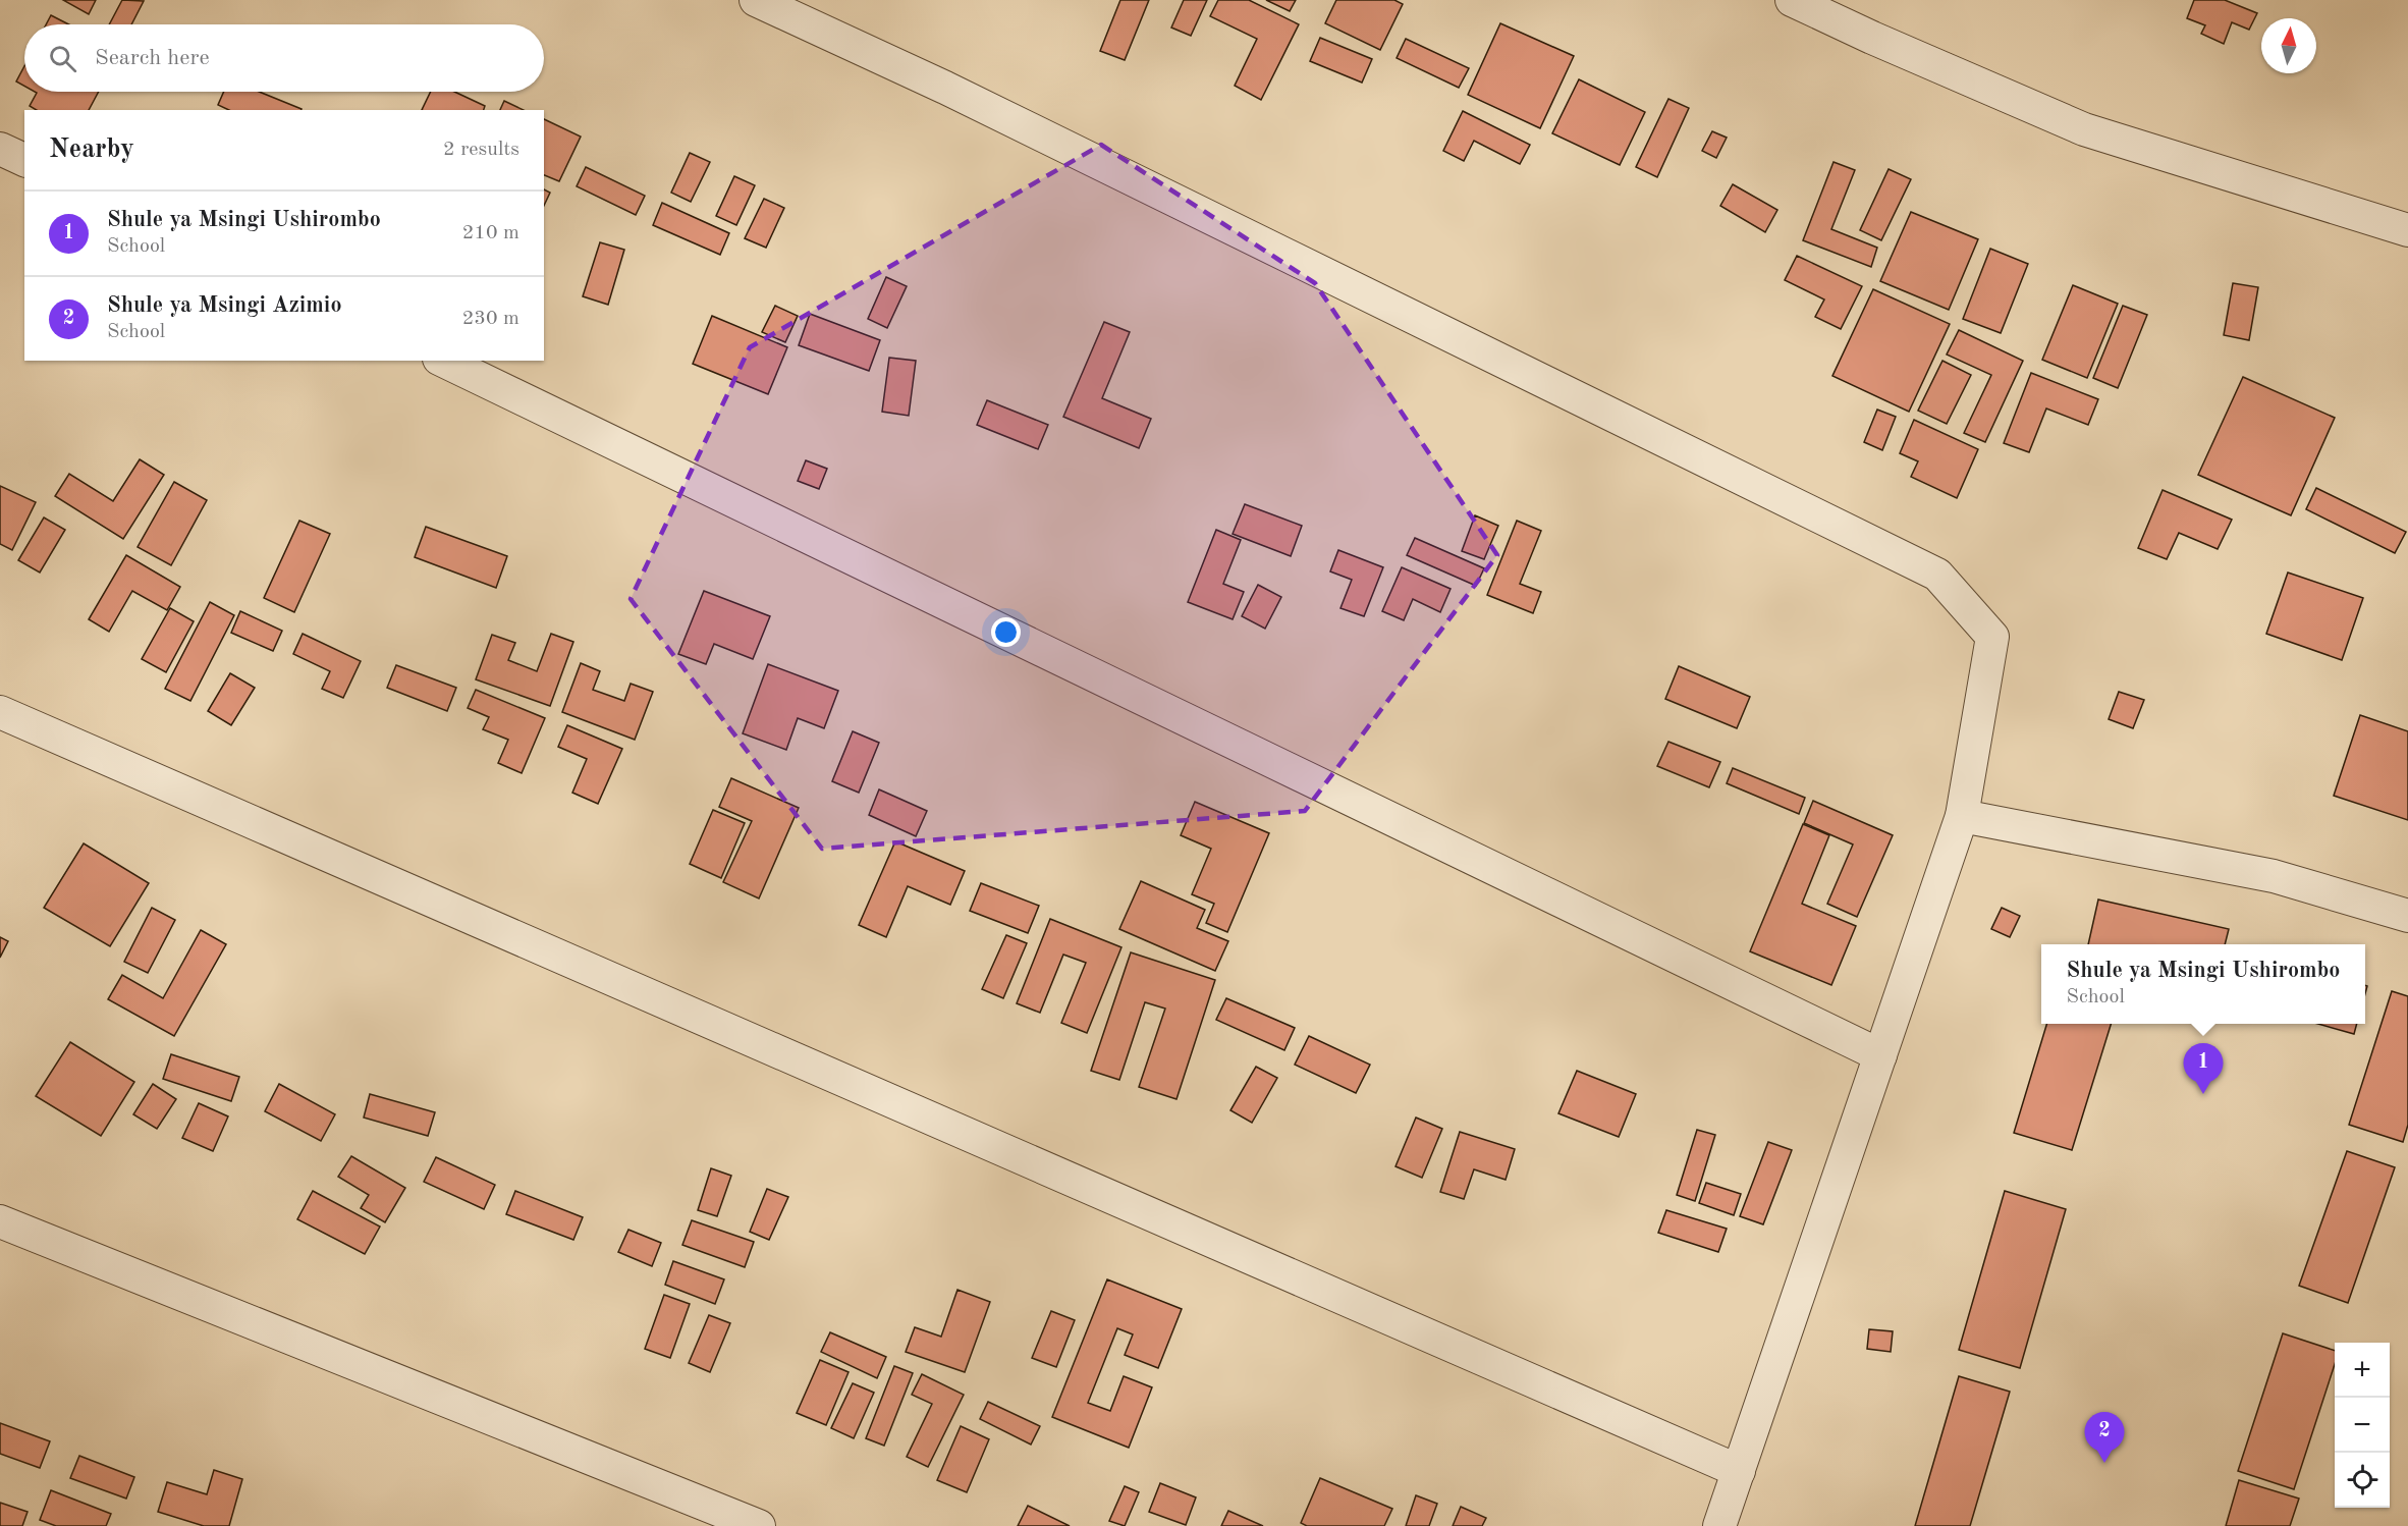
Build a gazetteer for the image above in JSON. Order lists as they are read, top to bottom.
{
  "north": "top",
  "page": {
    "search": "Search here",
    "heading": ["Nearby", "2 results"],
    "list": [
      {
        "mark": "1",
        "name": "Shule ya Msingi Ushirombo",
        "note": "School",
        "value": "210 m"
      },
      {
        "mark": "2",
        "name": "Shule ya Msingi Azimio",
        "note": "School",
        "value": "230 m"
      }
    ],
    "popup": ["Shule ya Msingi Ushirombo", "School"],
    "pins": ["1", "2"],
    "map_buttons": ["+", "−"]
  }
}
